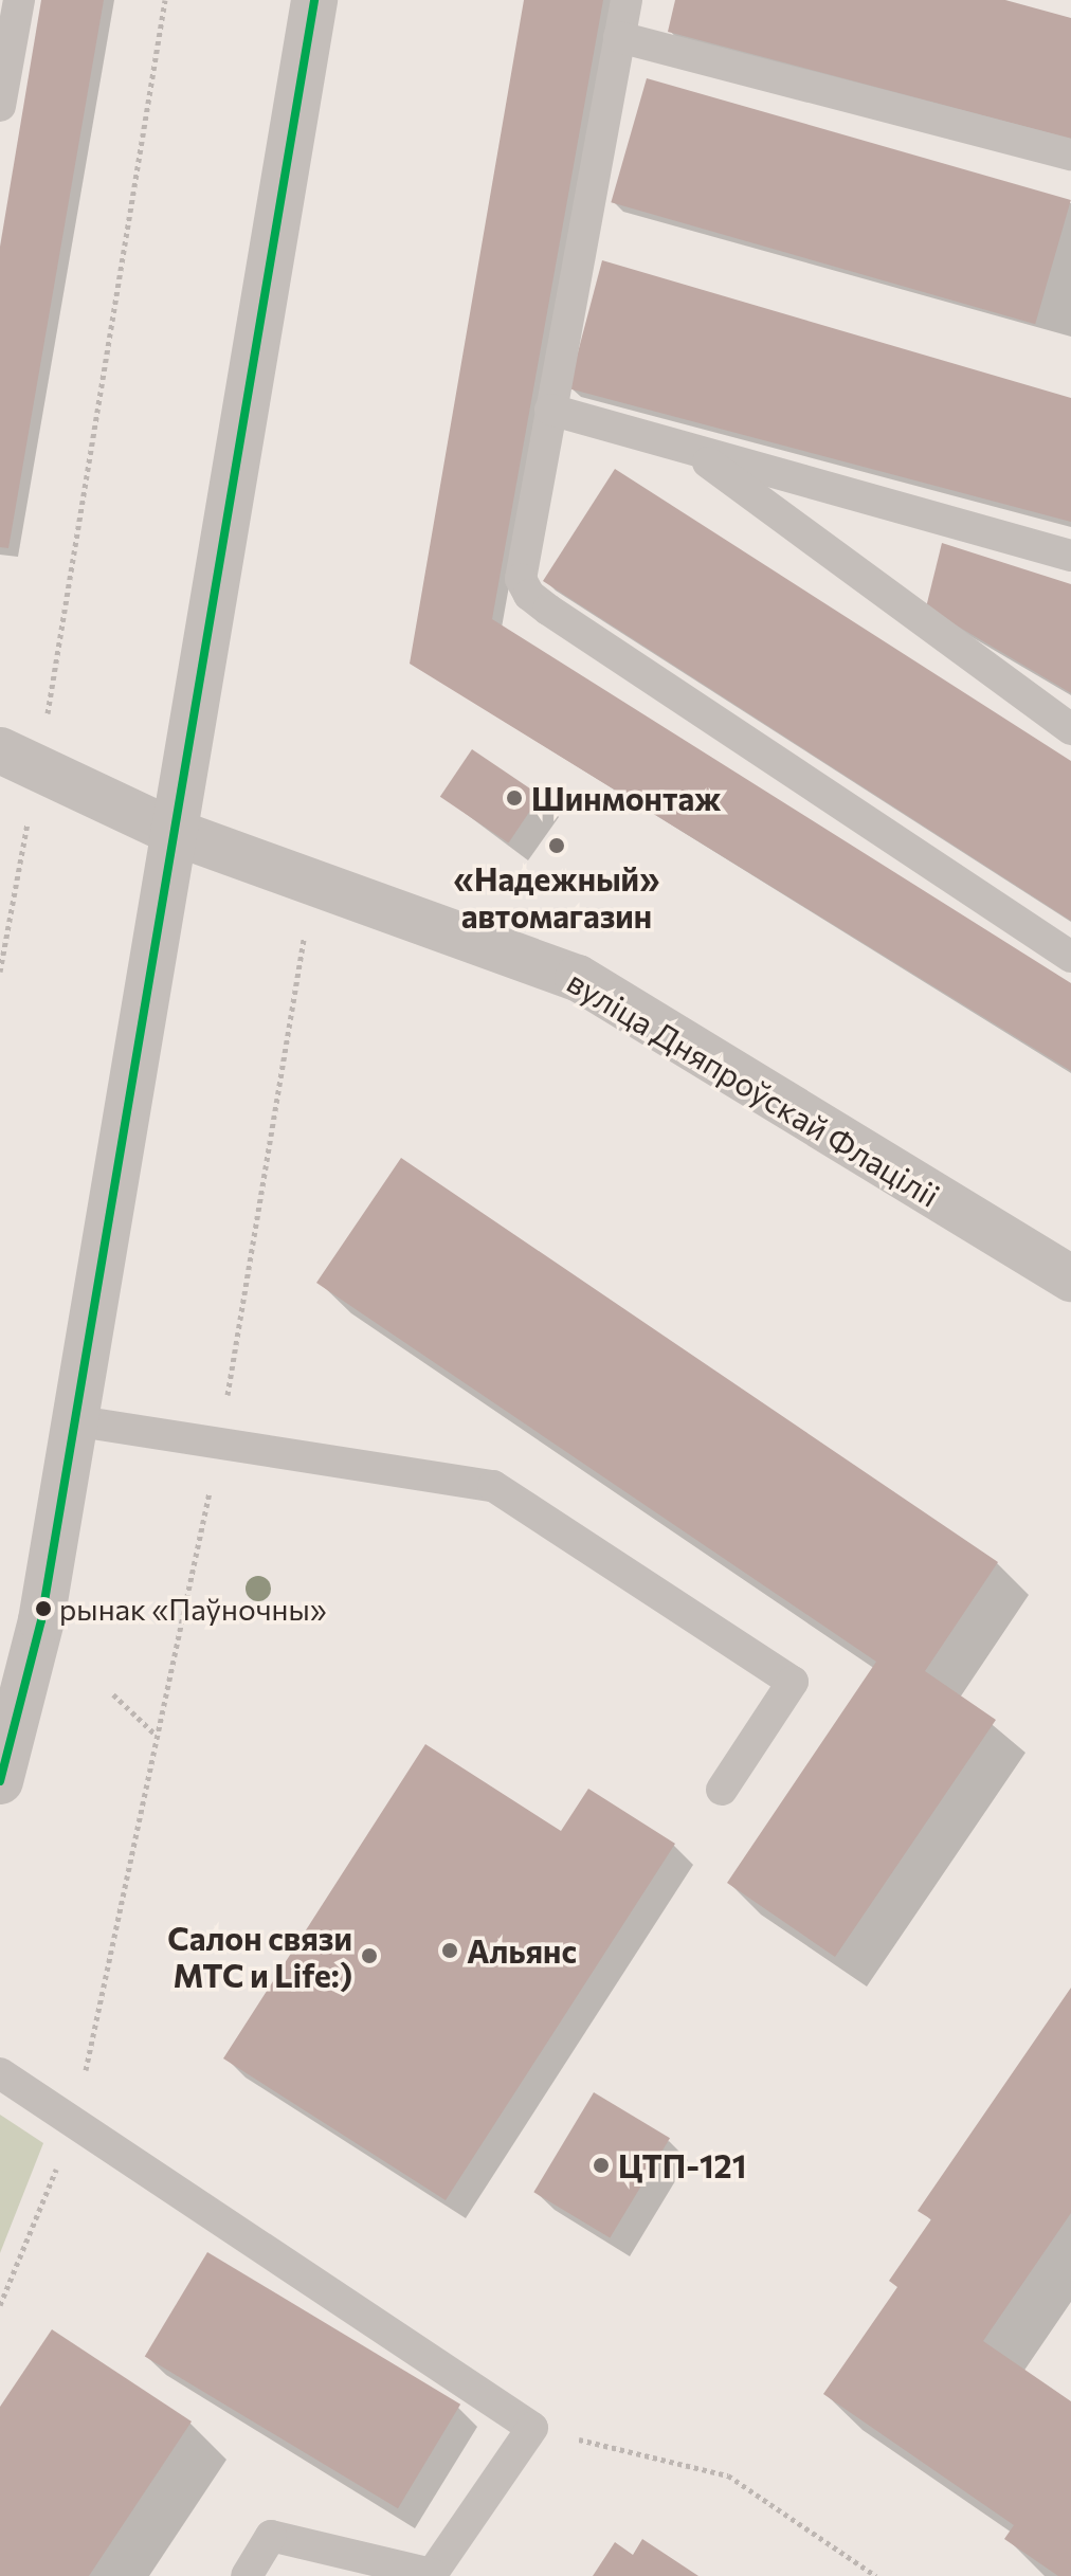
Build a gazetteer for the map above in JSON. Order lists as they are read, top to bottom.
{
  "streets": {
    "street": ["вуліца Дняпроўскай Флаціліі"]
  },
  "places": [
    "Шинмонтаж",
    "«Надежный» автомагазин",
    "рынак «Паўночны»",
    "Альянс",
    "Салон связи МТС и Life:)",
    "ЦТП-121"
  ]
}
